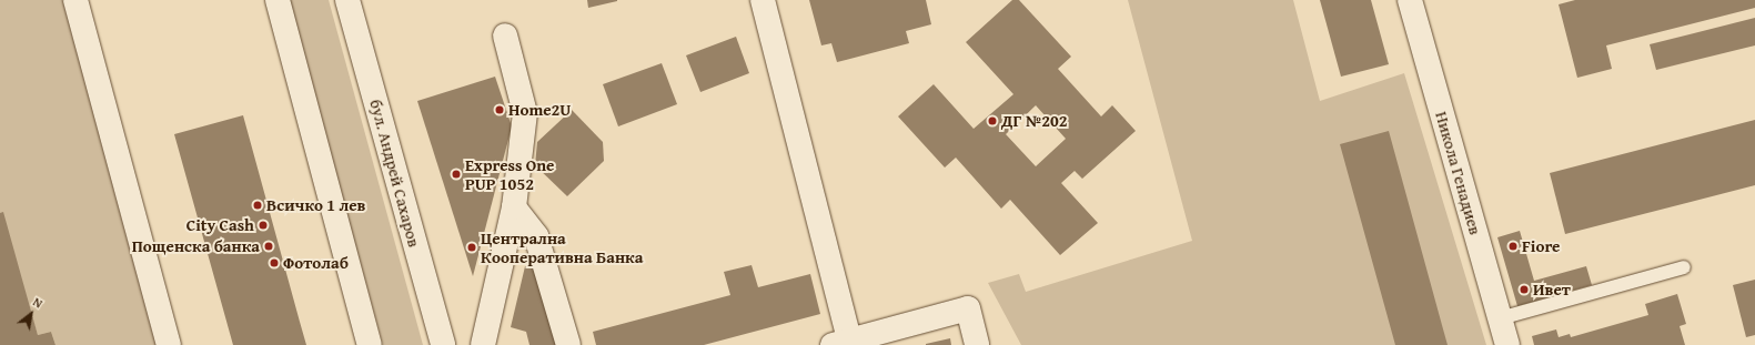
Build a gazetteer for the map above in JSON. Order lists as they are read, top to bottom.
{
  "streets": {
    "street": ["бул. Андрей Сахаров", "Никола Генадиев"]
  },
  "places": [
    "Home2U",
    "ДГ №202",
    "Express One PUP 1052",
    "Всичко 1 лев",
    "City Cash",
    "Пощенска банка",
    "Fiore",
    "Централна Кооперативна Банка",
    "Фотолаб",
    "Ивет"
  ],
  "north": "top right"
}
